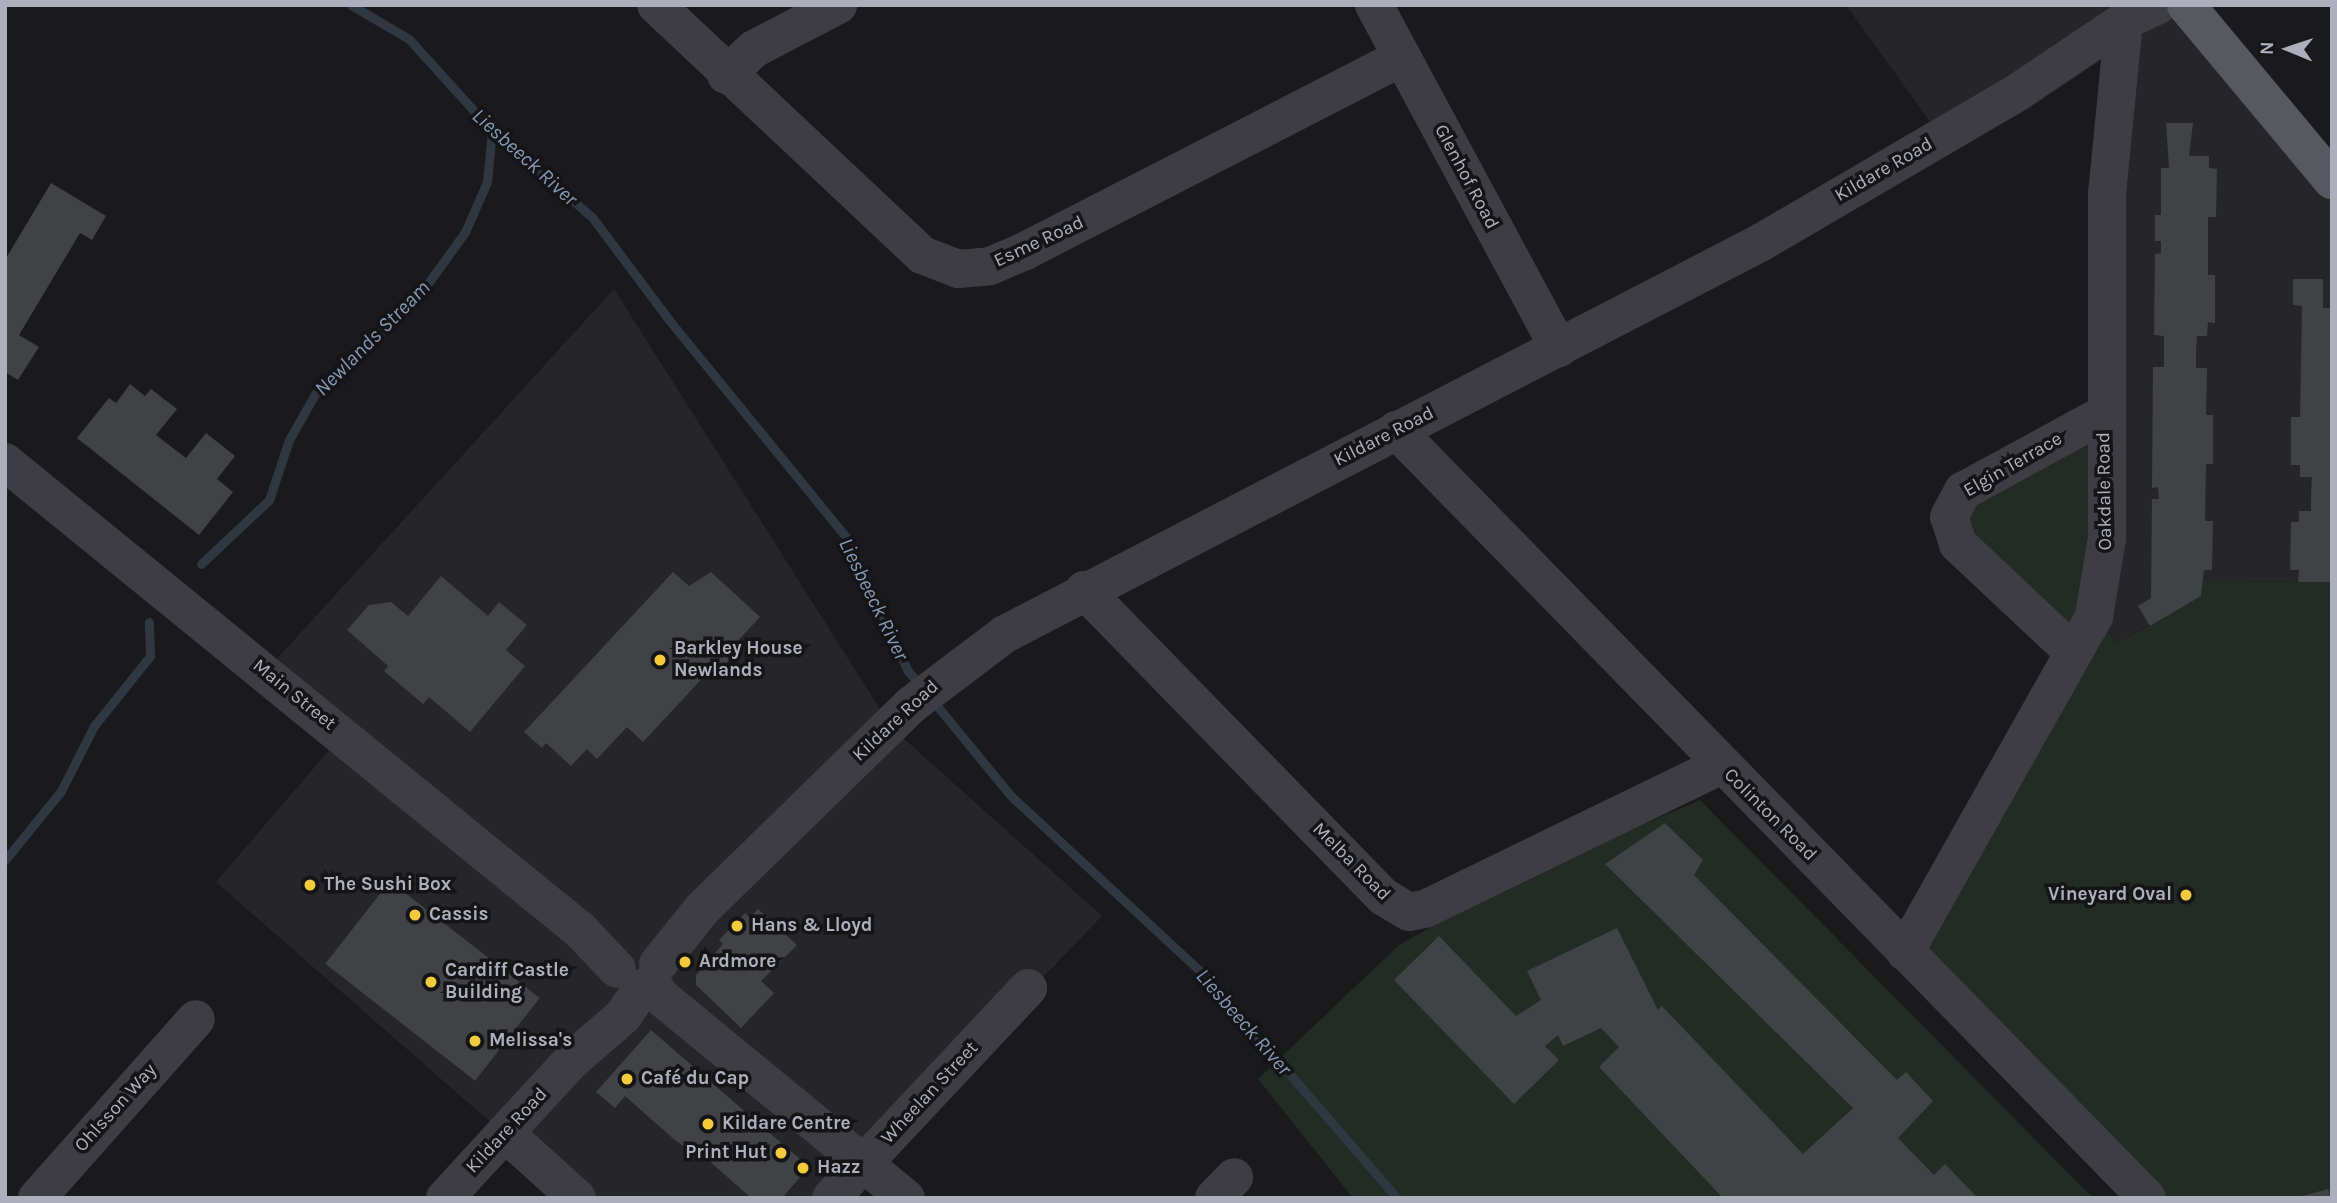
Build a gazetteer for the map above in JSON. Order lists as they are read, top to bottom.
{
  "streets": {
    "street": [
      "Kildare Road",
      "Glenhof Road",
      "Esme Road",
      "Elgin Terrace",
      "Oakdale Road",
      "Main Street",
      "Colinton Road",
      "Melba Road",
      "Wheelan Street",
      "Ohlsson Way"
    ]
  },
  "crossings": [
    ["Kildare Road", "Glenhof Road"],
    ["Kildare Road", "Oakdale Road"],
    ["Kildare Road", "Main Street"],
    ["Kildare Road", "Colinton Road"],
    ["Kildare Road", "Melba Road"],
    ["Glenhof Road", "Esme Road"],
    ["Elgin Terrace", "Oakdale Road"],
    ["Oakdale Road", "Colinton Road"],
    ["Main Street", "Wheelan Street"],
    ["Colinton Road", "Melba Road"]
  ],
  "water": ["Liesbeeck River", "Newlands Stream"],
  "places": [
    "Barkley House Newlands",
    "The Sushi Box",
    "Vineyard Oval",
    "Cassis",
    "Hans & Lloyd",
    "Ardmore",
    "Cardiff Castle Building",
    "Melissa's",
    "Café du Cap",
    "Kildare Centre",
    "Print Hut",
    "Hazz"
  ],
  "north": "left"
}
